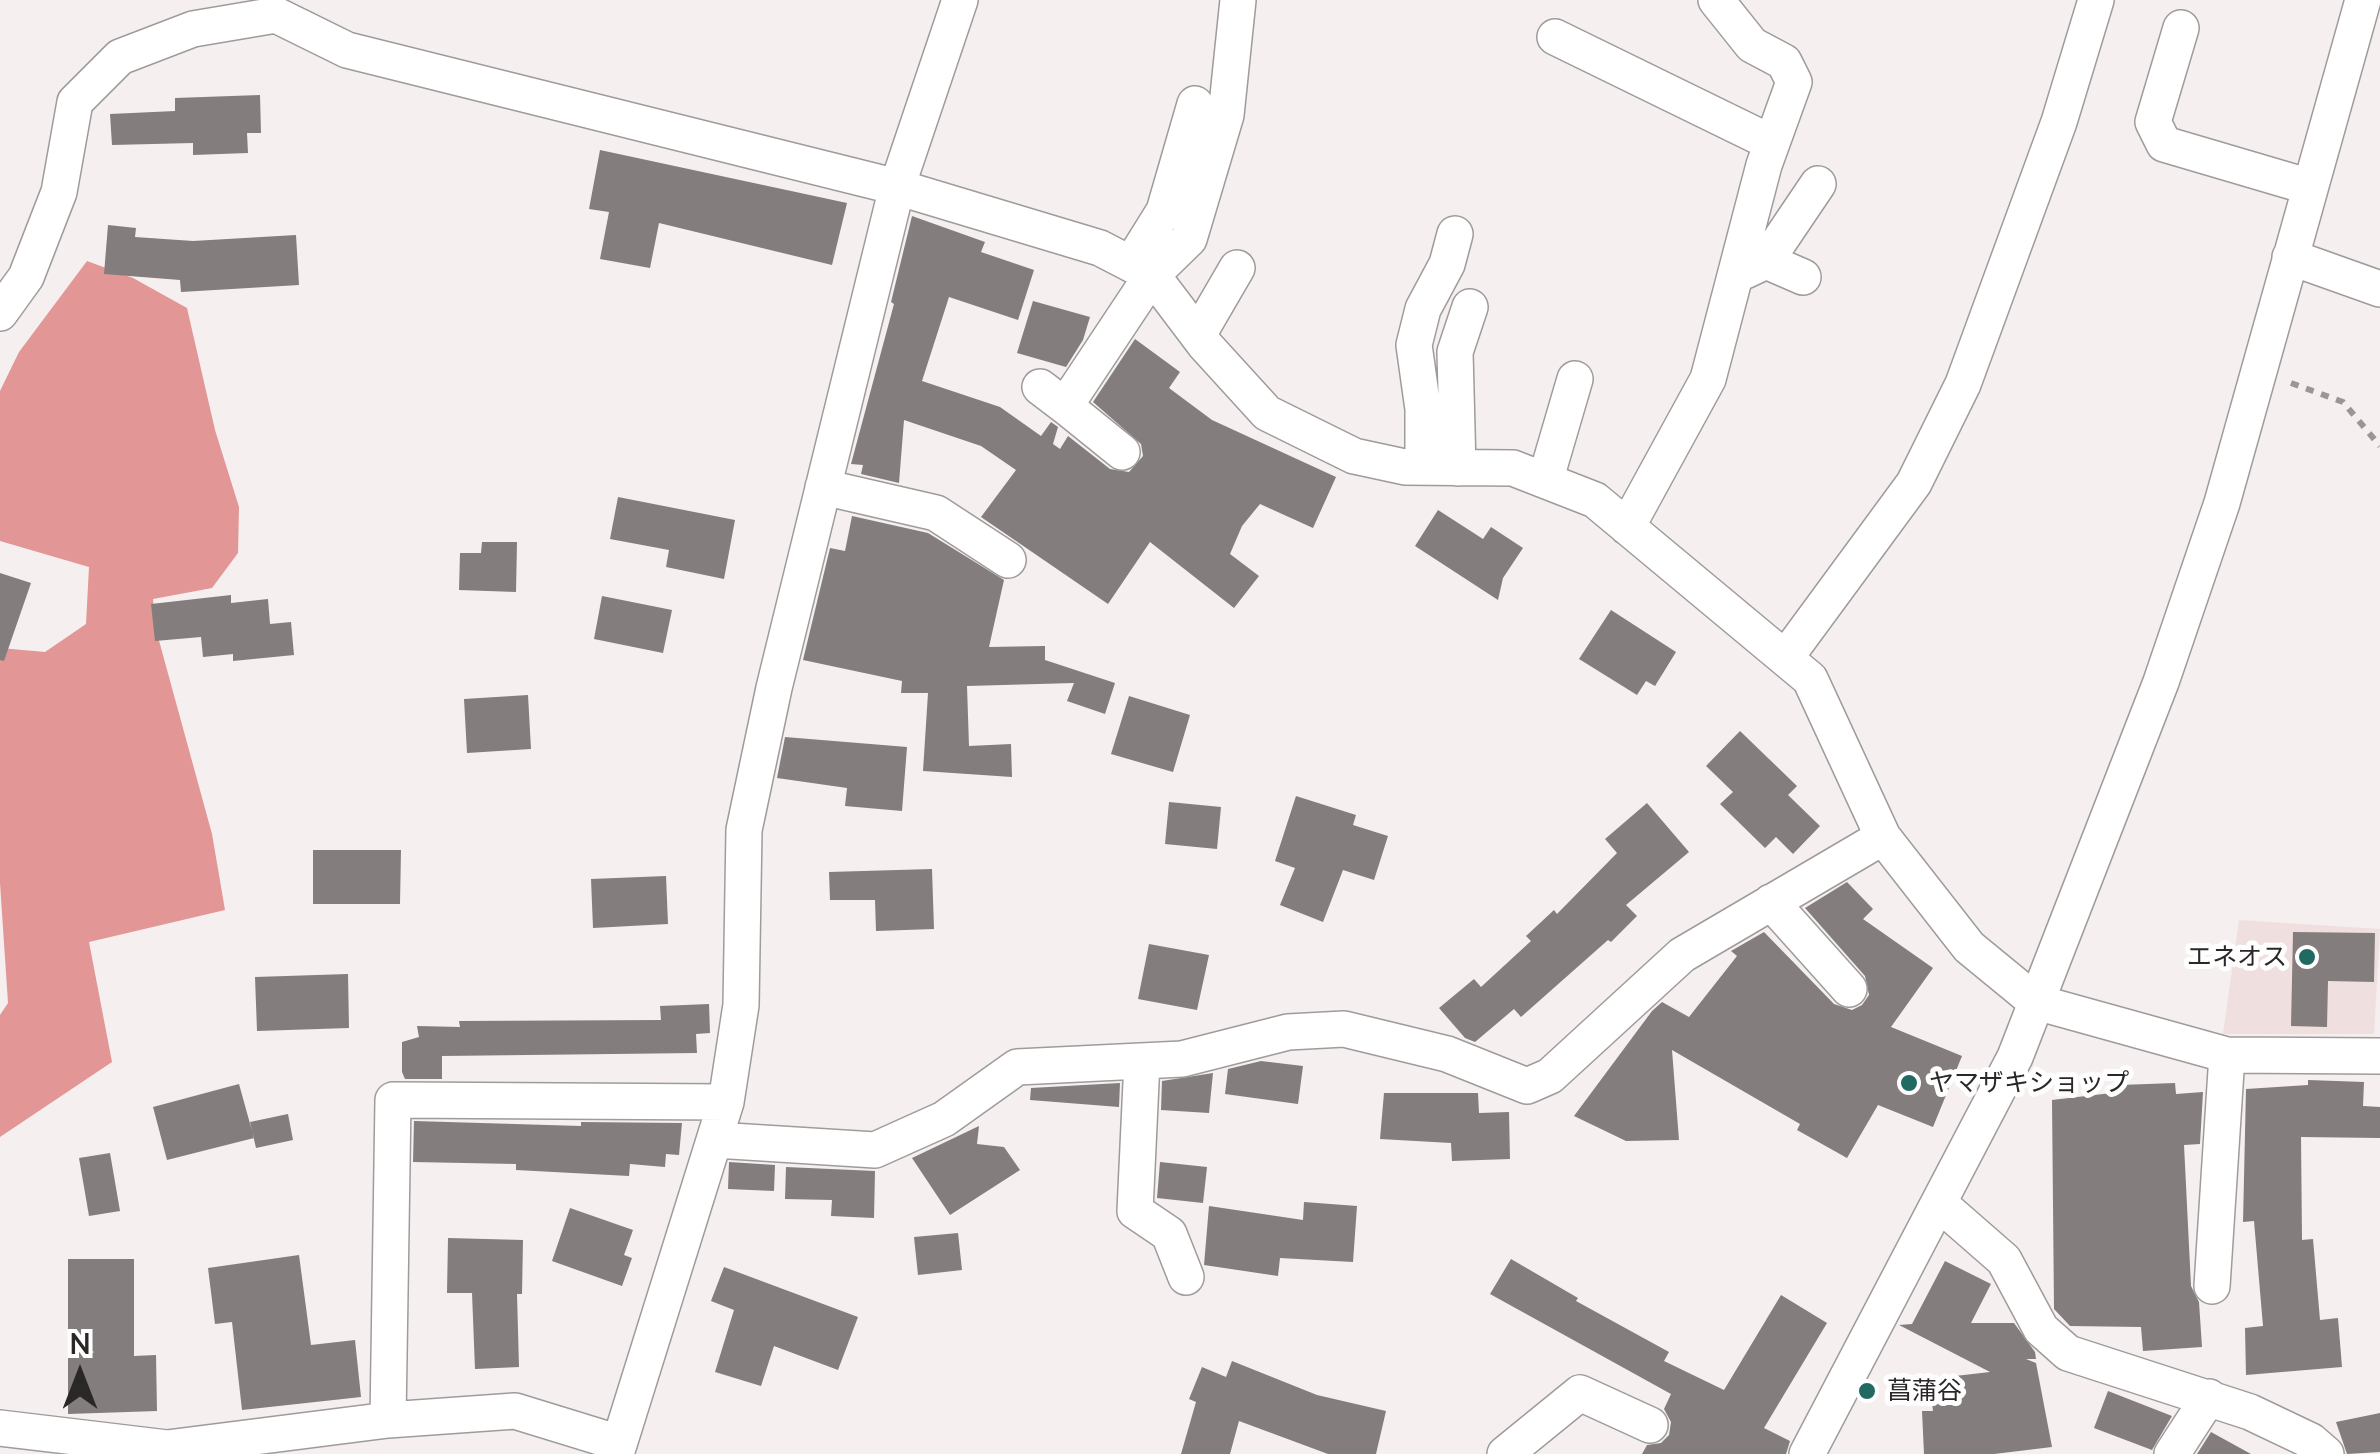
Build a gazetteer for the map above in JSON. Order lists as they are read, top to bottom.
{
  "places": ["エネオス", "ヤマザキショップ", "菖蒲谷"],
  "north": "top"
}
